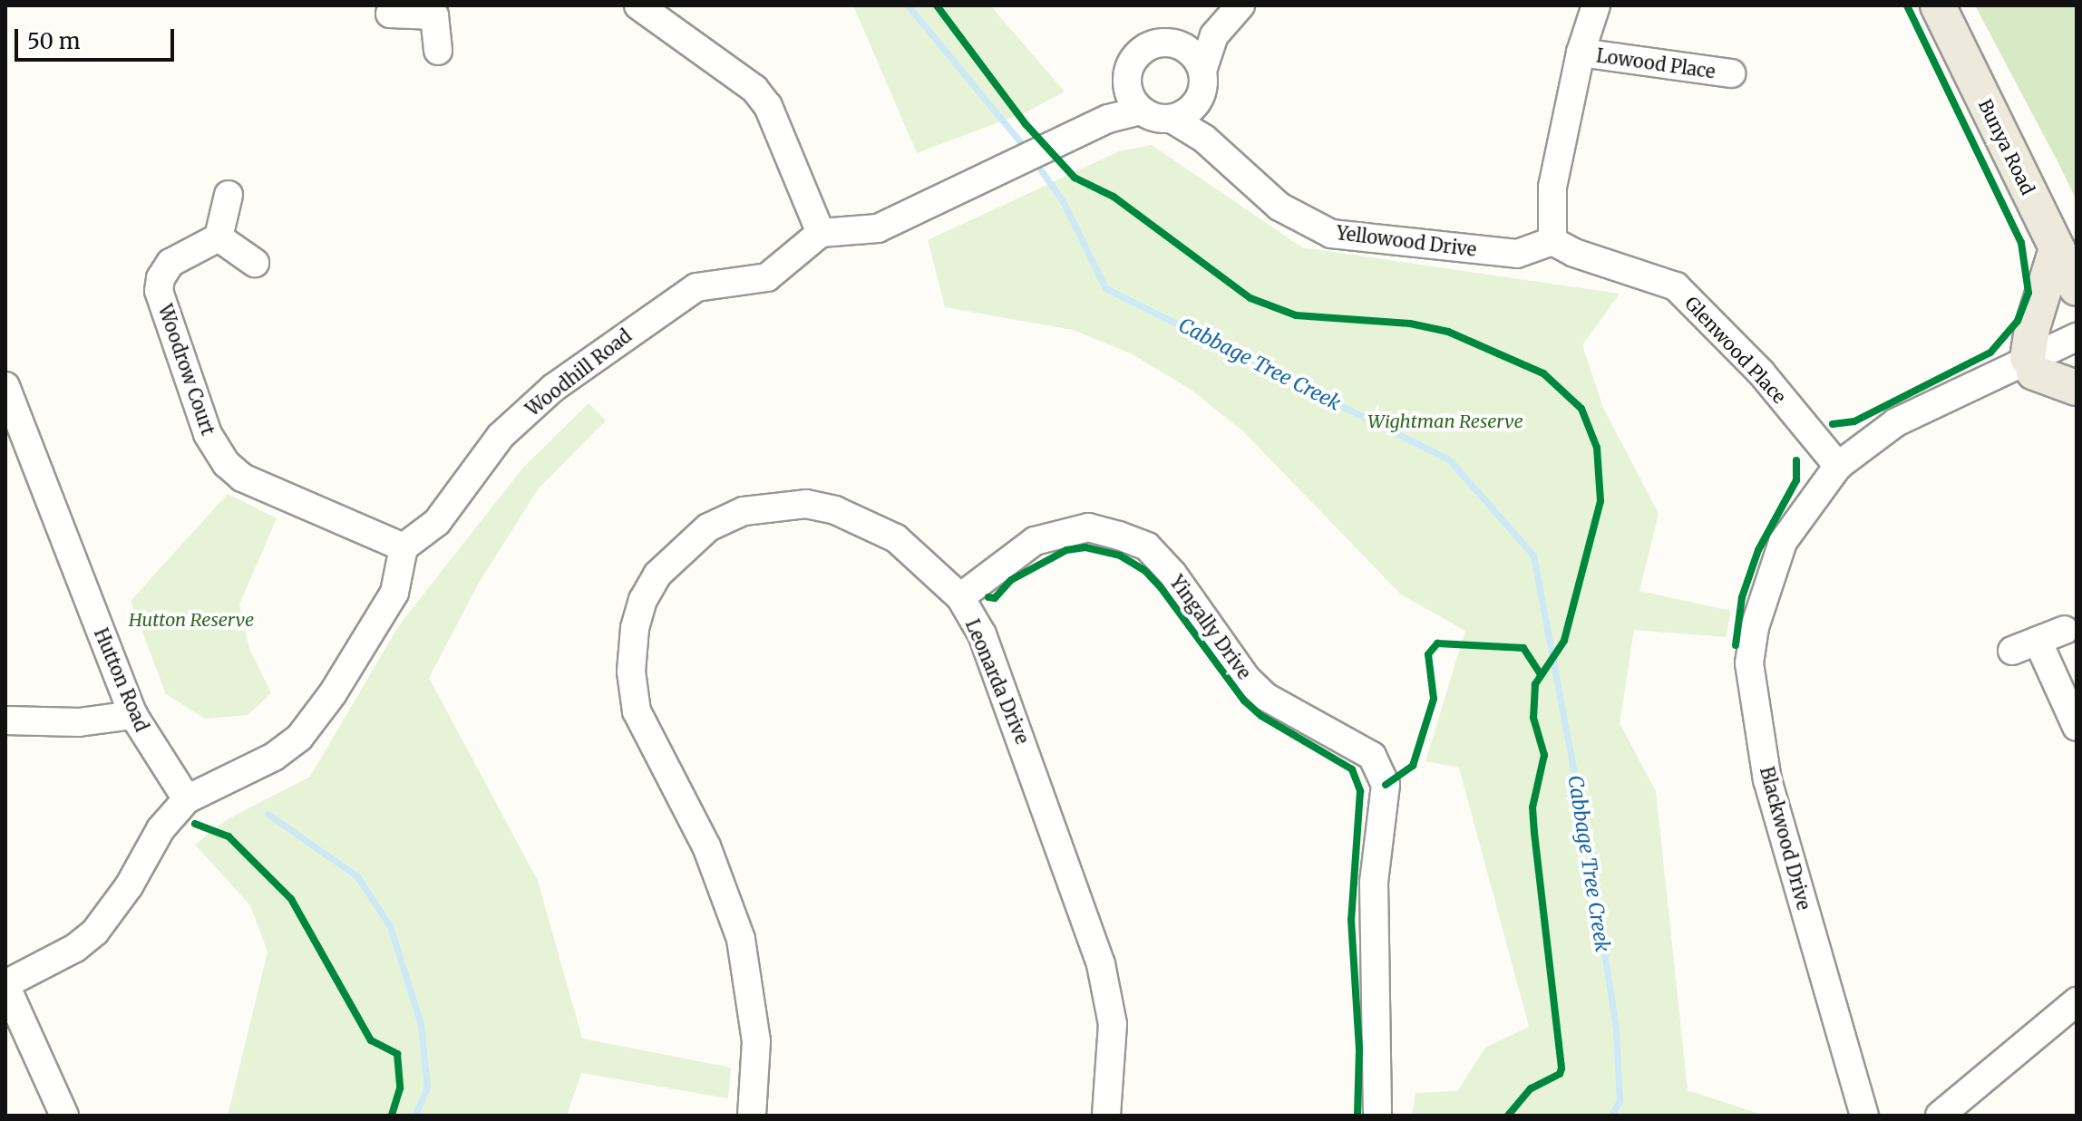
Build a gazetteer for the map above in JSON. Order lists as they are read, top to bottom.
{
  "streets": {
    "main road": ["Bunya Road"],
    "street": [
      "Lowood Place",
      "Yellowood Drive",
      "Glenwood Place",
      "Woodrow Court",
      "Woodhill Road",
      "Yingally Drive",
      "Hutton Road",
      "Leonarda Drive",
      "Blackwood Drive"
    ]
  },
  "crossings": [
    ["Yellowood Drive", "Glenwood Place"],
    ["Glenwood Place", "Blackwood Drive"],
    ["Woodrow Court", "Woodhill Road"],
    ["Yingally Drive", "Leonarda Drive"]
  ],
  "water": ["Cabbage Tree Creek"],
  "parks": ["Wightman Reserve", "Hutton Reserve"],
  "scale_bar": "50 m"
}
